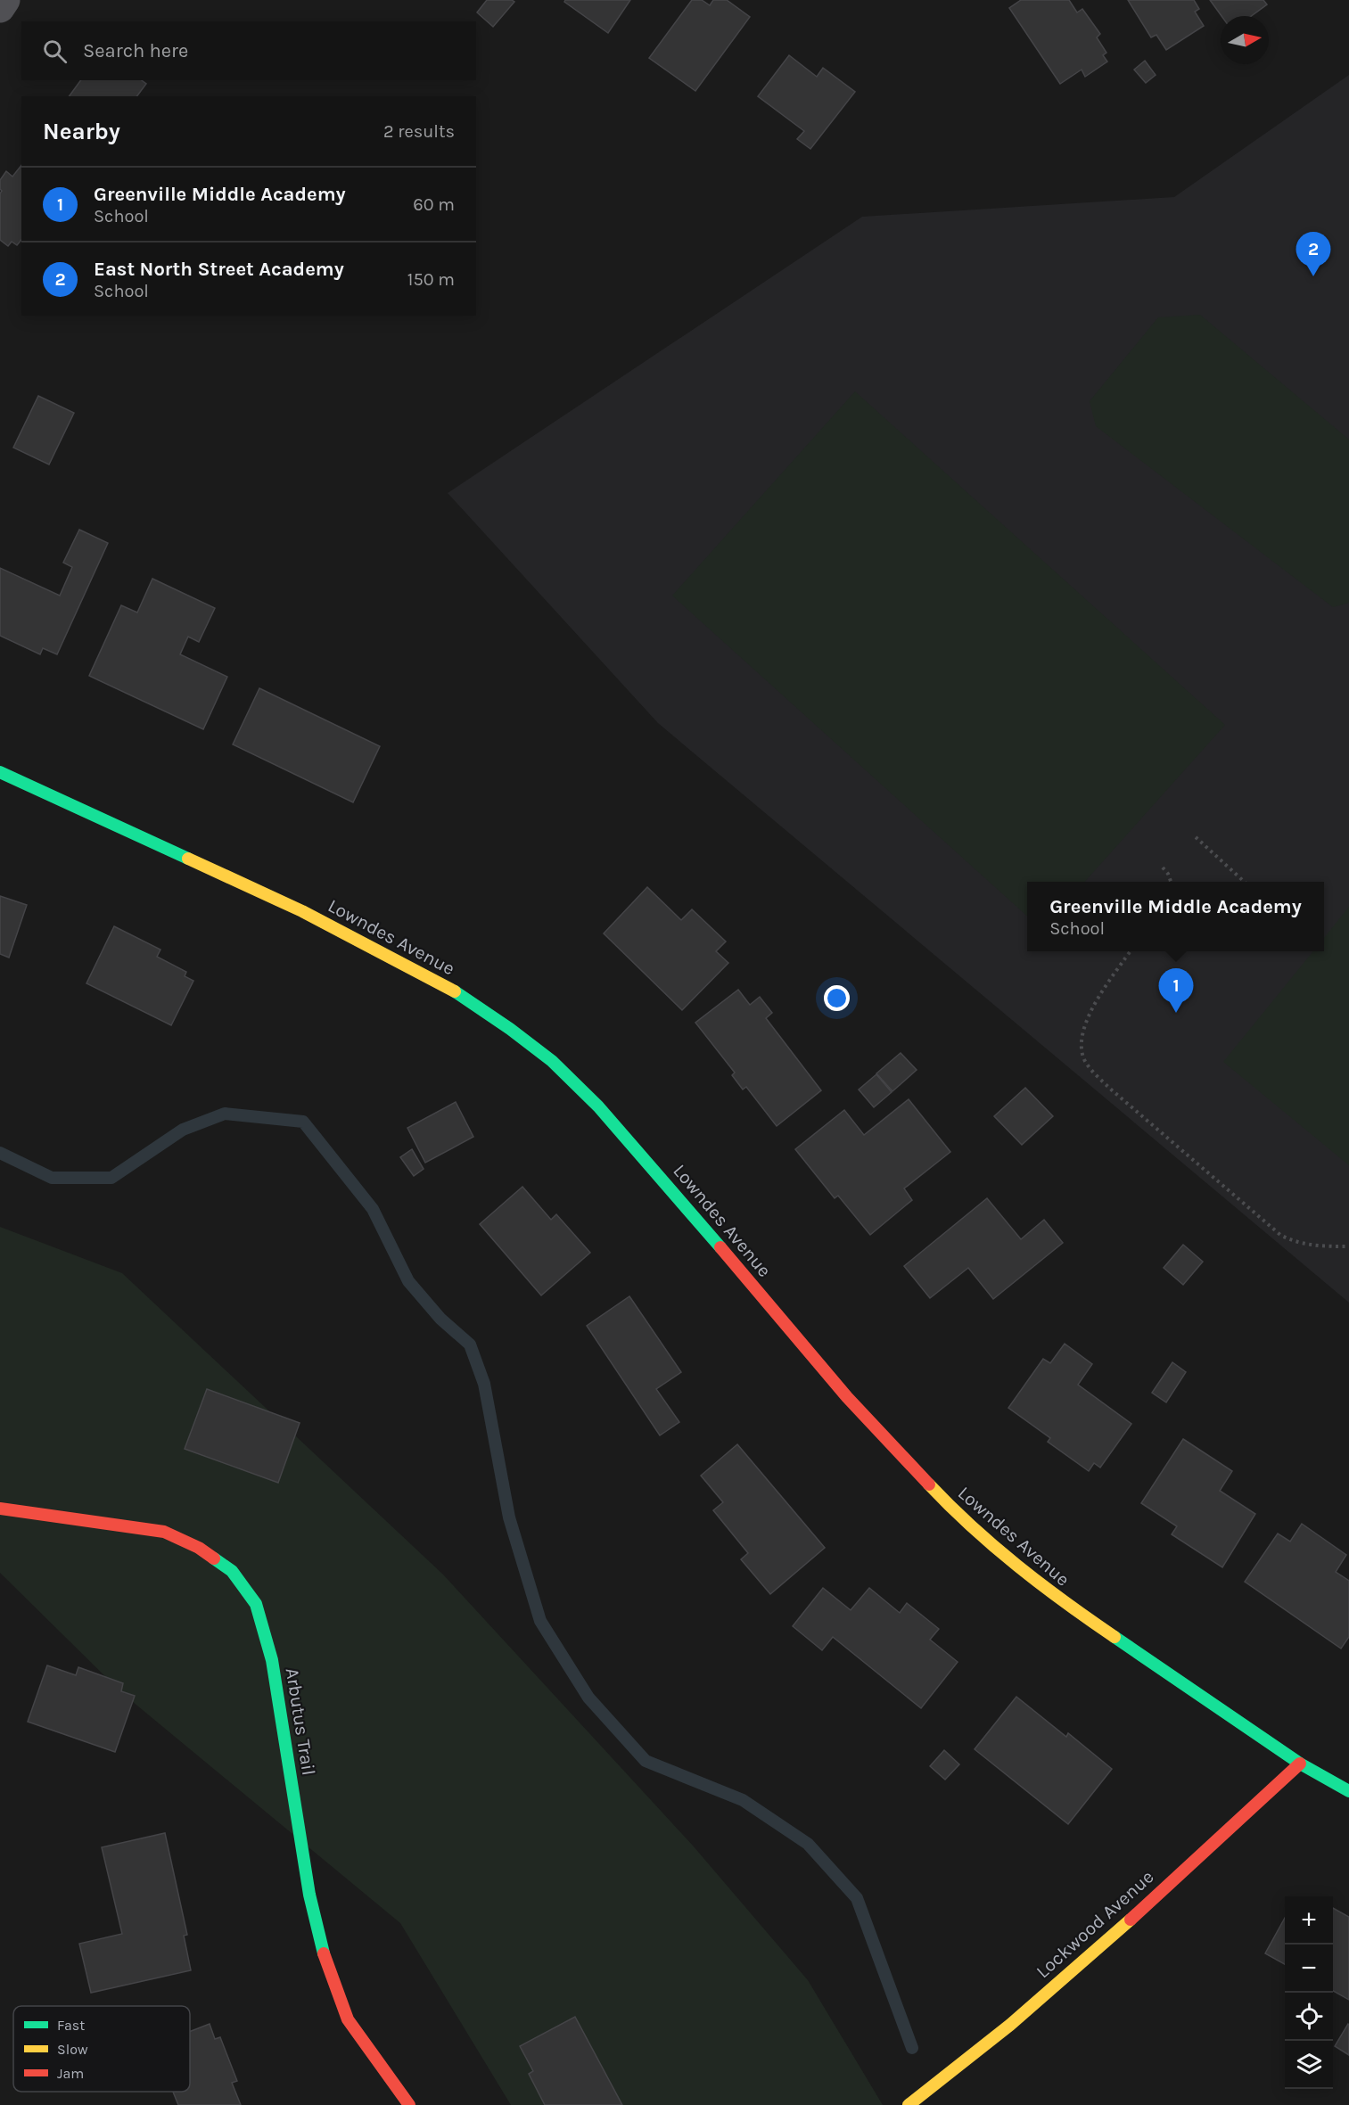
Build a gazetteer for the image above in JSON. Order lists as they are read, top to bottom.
{
  "streets": {
    "street": ["Lowndes Avenue", "Arbutus Trail", "Lockwood Avenue"]
  },
  "crossings": [
    ["Lowndes Avenue", "Lockwood Avenue"]
  ],
  "legend": ["Fast", "Slow", "Jam"],
  "north": "right",
  "page": {
    "search": "Search here",
    "heading": ["Nearby", "2 results"],
    "list": [
      {
        "mark": "1",
        "name": "Greenville Middle Academy",
        "note": "School",
        "value": "60 m"
      },
      {
        "mark": "2",
        "name": "East North Street Academy",
        "note": "School",
        "value": "150 m"
      }
    ],
    "pins": ["2", "1"],
    "popup": ["Greenville Middle Academy", "School"],
    "map_buttons": ["+", "−"]
  }
}
